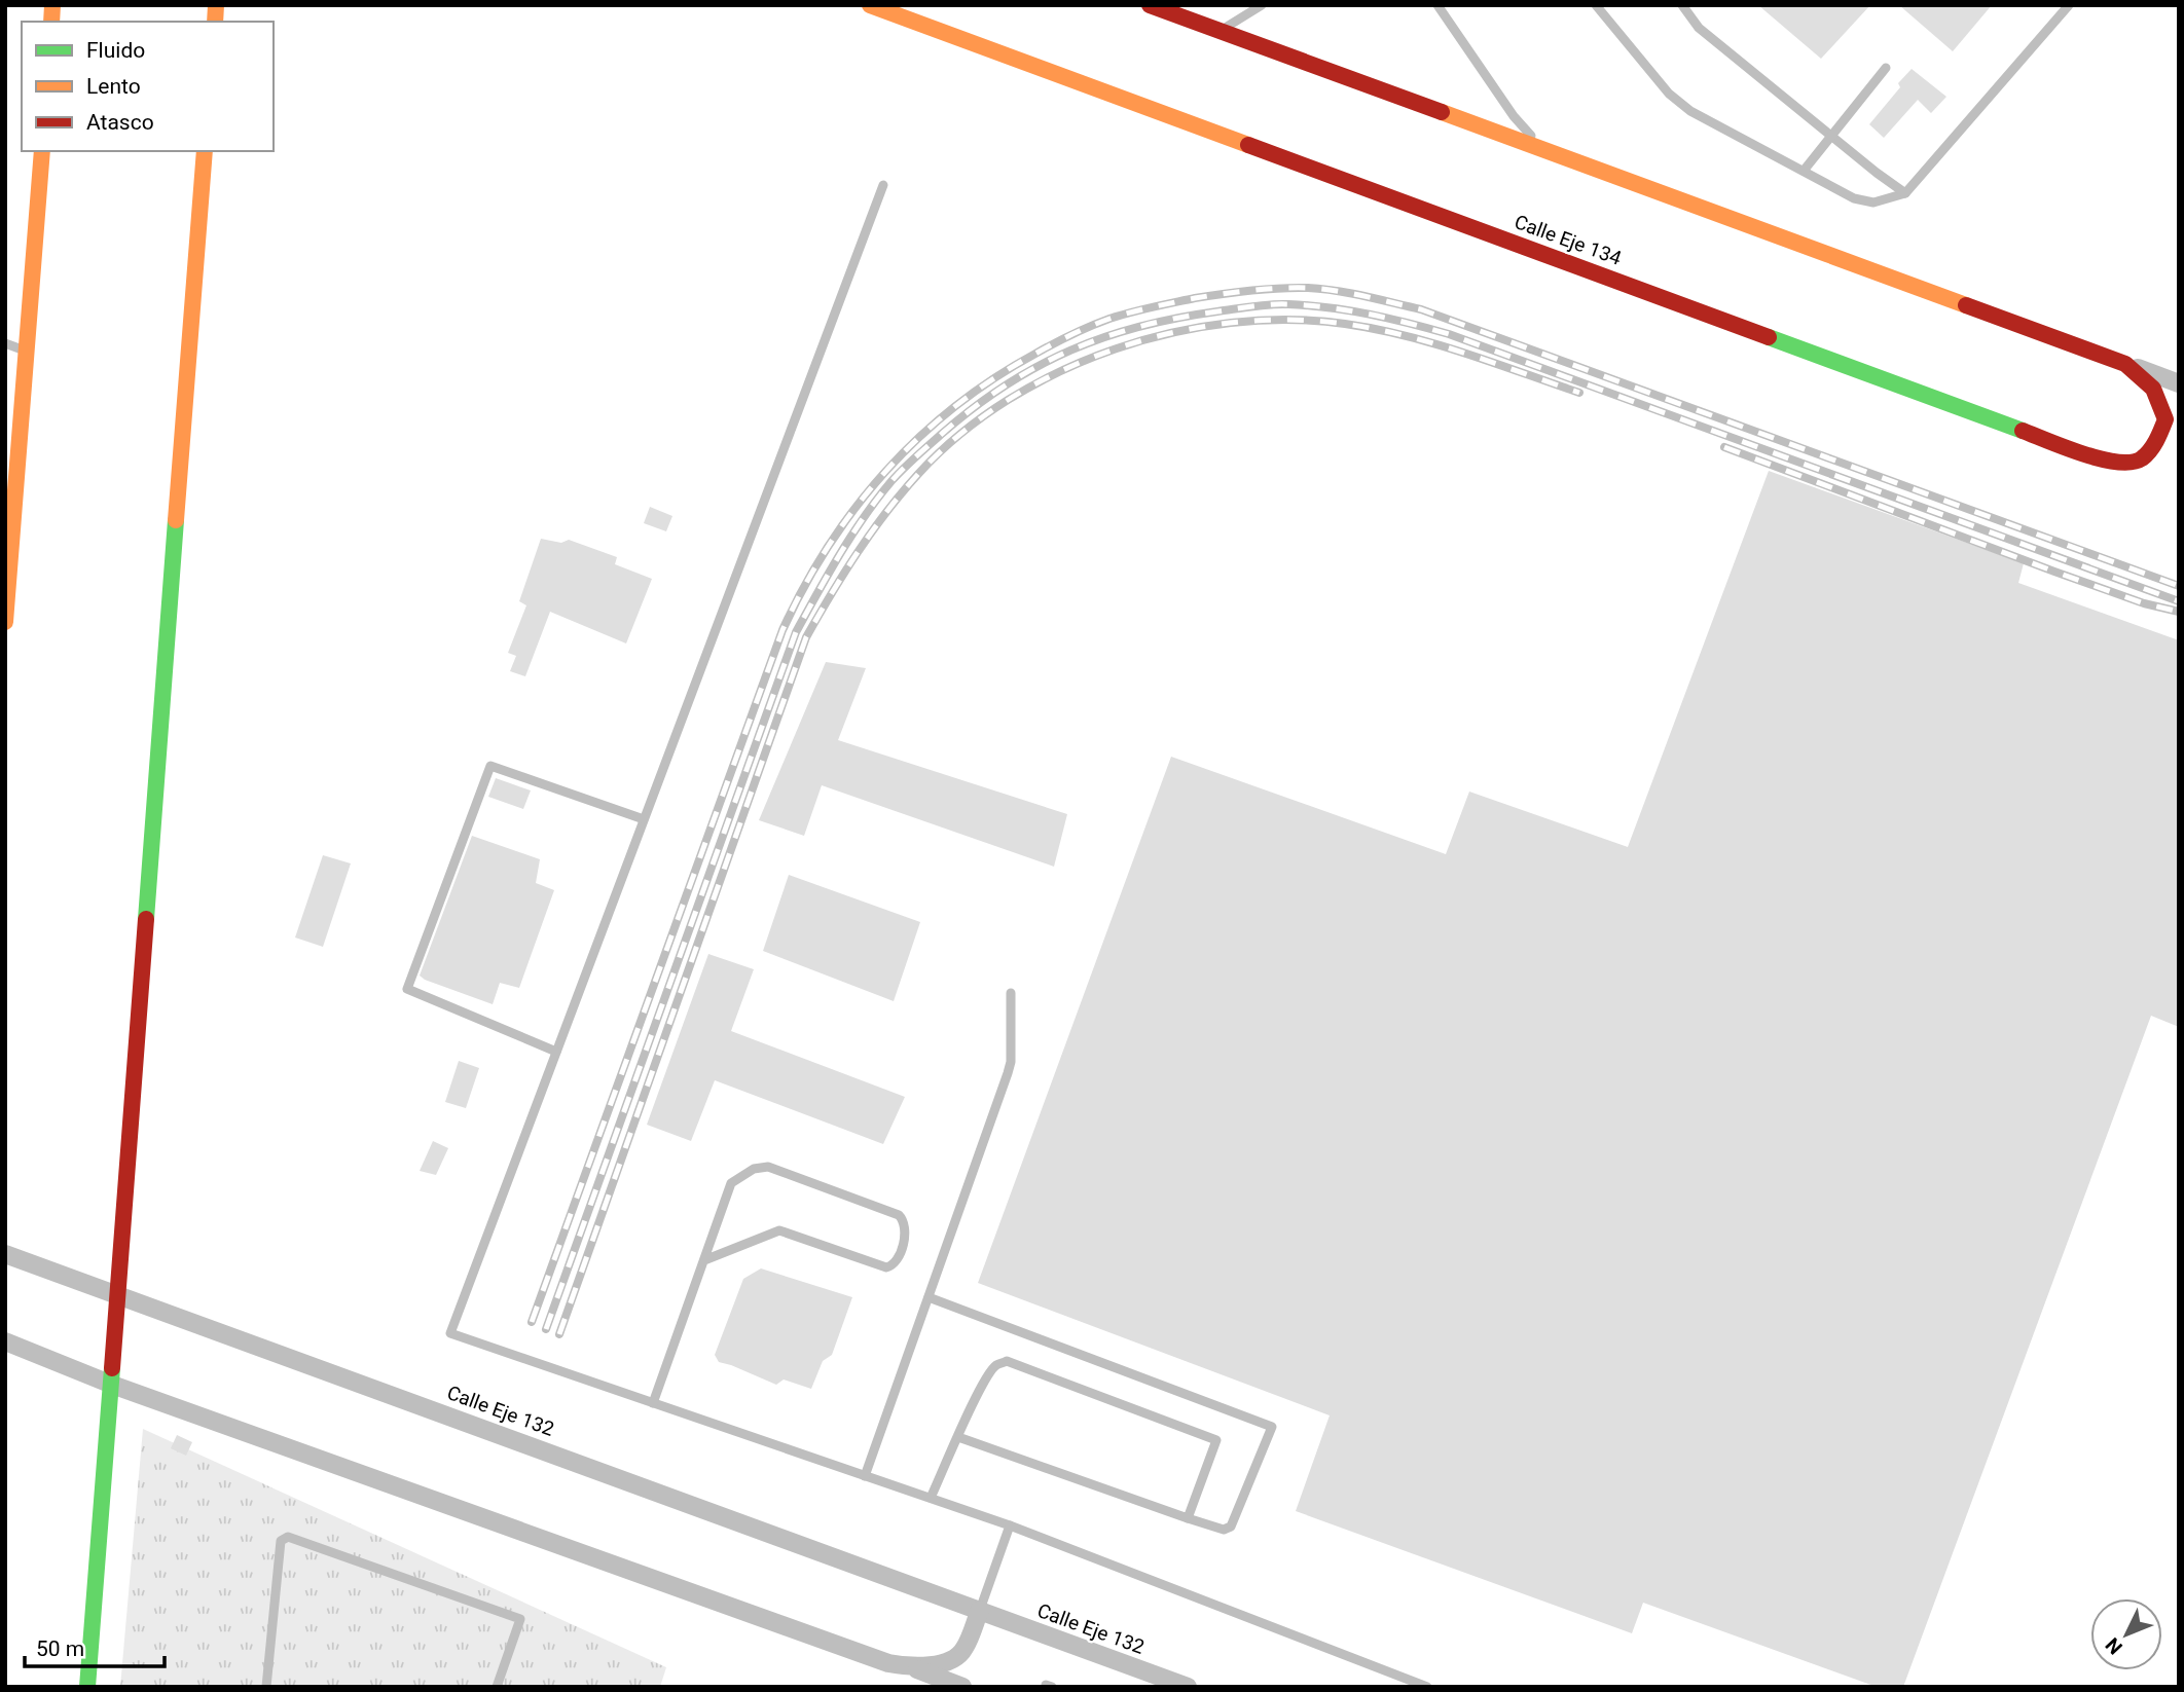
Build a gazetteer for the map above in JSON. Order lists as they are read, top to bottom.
{
  "streets": {
    "street": ["Calle Eje 134", "Calle Eje 132"]
  },
  "legend": ["Fluido", "Lento", "Atasco"],
  "scale_bar": "50 m",
  "north": "bottom left"
}
